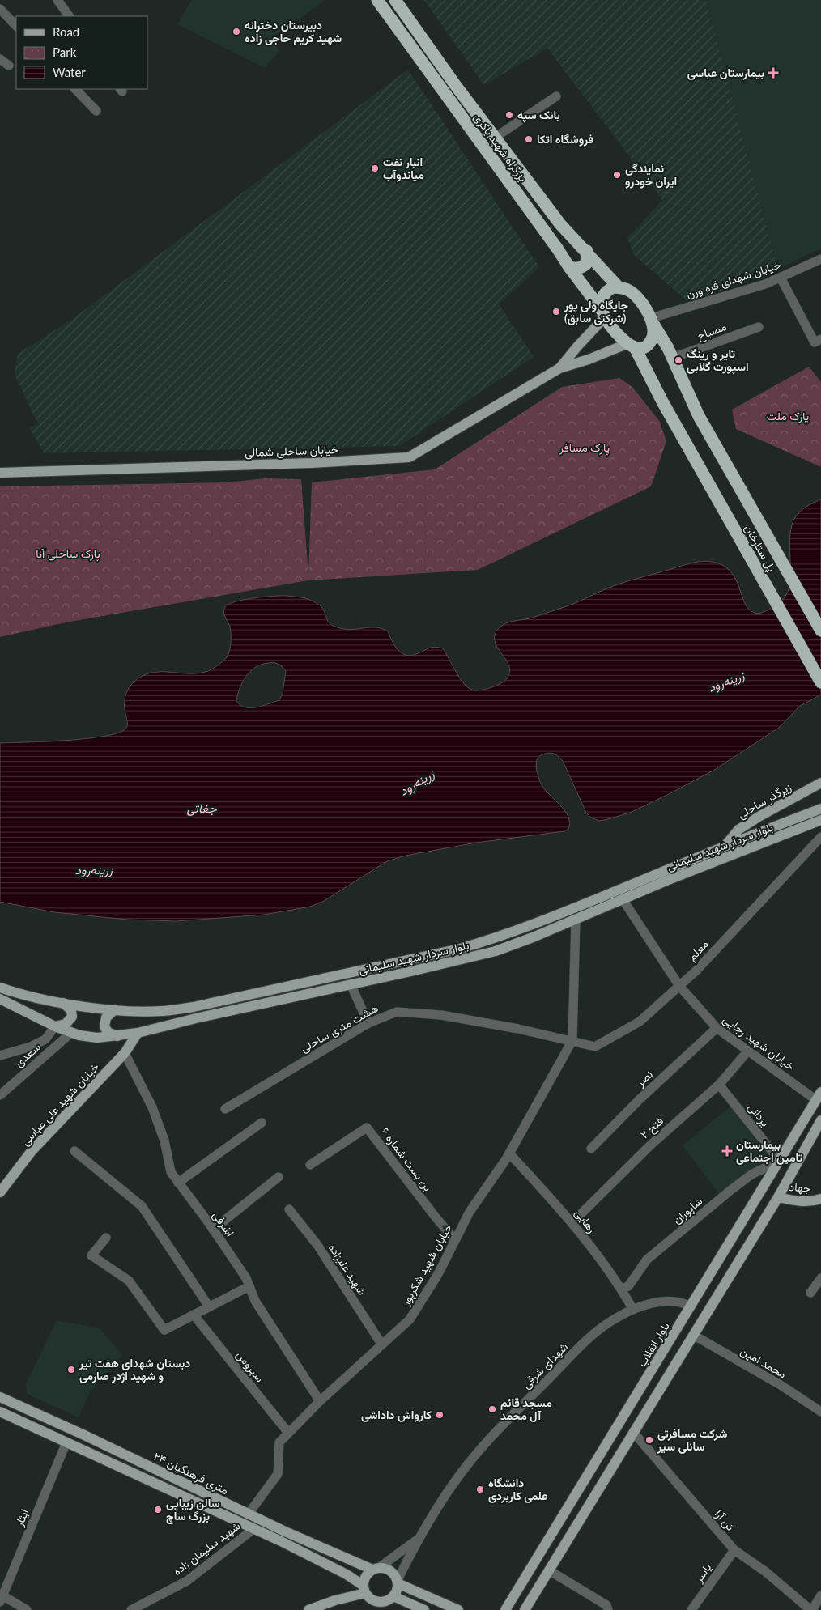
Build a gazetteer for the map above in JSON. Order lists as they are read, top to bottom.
{
  "streets": {
    "highway": ["بزرگراه شهید باکری", "پل ستارخان"],
    "main road": [
      "خیابان ساحلی شمالی",
      "زیرگذر ساحلی",
      "بلوار سردار شهید سلیمانی",
      "خیابان شهید علی عباسی",
      "جهاد",
      "بلوار انقلاب",
      "۲۴ متری فرهنگیان"
    ],
    "street": [
      "خیابان شهدای قره ورن",
      "مصباح",
      "معلم",
      "هشت متری ساحلی",
      "خیابان شهید رجایی",
      "سعدی",
      "نصر",
      "یزدانی",
      "فتح ۲",
      "بن بست شماره ۶",
      "شاپوران",
      "رهایی",
      "اشرفی",
      "خیابان شهید شکرپور",
      "شهید علیزاده",
      "محمد امین",
      "شهدای شرقی",
      "سیروس",
      "ایثار",
      "تن آرا",
      "شهید سلیمان زاده",
      "یاسر"
    ]
  },
  "crossings": [
    ["بزرگراه شهید باکری", "پل ستارخان"],
    ["مصباح", "پل ستارخان"],
    ["زیرگذر ساحلی", "بلوار سردار شهید سلیمانی"],
    ["بلوار سردار شهید سلیمانی", "خیابان شهید رجایی"],
    ["بلوار سردار شهید سلیمانی", "سعدی"],
    ["بلوار سردار شهید سلیمانی", "خیابان شهید علی عباسی"],
    ["معلم", "هشت متری ساحلی"],
    ["معلم", "خیابان شهید رجایی"],
    ["معلم", "خیابان شهید شکرپور"],
    ["هشت متری ساحلی", "خیابان شهید شکرپور"],
    ["خیابان شهید رجایی", "نصر"],
    ["خیابان شهید رجایی", "فتح ۲"],
    ["خیابان شهید رجایی", "بلوار انقلاب"],
    ["خیابان شهید علی عباسی", "اشرفی"],
    ["یزدانی", "فتح ۲"],
    ["یزدانی", "شاپوران"],
    ["یزدانی", "بلوار انقلاب"],
    ["فتح ۲", "رهایی"],
    ["بن بست شماره ۶", "خیابان شهید شکرپور"],
    ["شاپوران", "رهایی"],
    ["شاپوران", "بلوار انقلاب"],
    ["رهایی", "خیابان شهید شکرپور"],
    ["رهایی", "شهدای شرقی"],
    ["اشرفی", "خیابان شهید شکرپور"],
    ["خیابان شهید شکرپور", "شهید علیزاده"],
    ["خیابان شهید شکرپور", "سیروس"],
    ["خیابان شهید شکرپور", "۲۴ متری فرهنگیان"],
    ["بلوار انقلاب", "شهدای شرقی"],
    ["شهدای شرقی", "۲۴ متری فرهنگیان"],
    ["۲۴ متری فرهنگیان", "ایثار"],
    ["۲۴ متری فرهنگیان", "شهید سلیمان زاده"],
    ["تن آرا", "یاسر"]
  ],
  "water": ["زرینه‌رود", "جغاتی"],
  "parks": ["پارک ملت", "پارک مسافر", "پارک ساحلی آنا"],
  "places": {
    "other": [
      "دبیرستان دخترانه شهید کریم حاجی زاده",
      "بانک سپه",
      "فروشگاه اتکا",
      "انبار نفت میاندوآب",
      "نمایندگی ایران خودرو",
      "جایگاه ولی پور (شرکتی سابق)",
      "تایر و رینگ اسپورت گلابی",
      "دبستان شهدای هفت تیر و شهید اژدر صارمی",
      "مسجد قائم آل محمد",
      "کارواش داداشی",
      "شرکت مسافرتی سانلی سیر",
      "دانشگاه علمی کاربردی",
      "سالن زیبایی بزرگ ساچ"
    ],
    "health": ["بیمارستان عباسی", "بیمارستان تامین اجتماعی"]
  },
  "legend": ["Road", "Park", "Water"]
}
